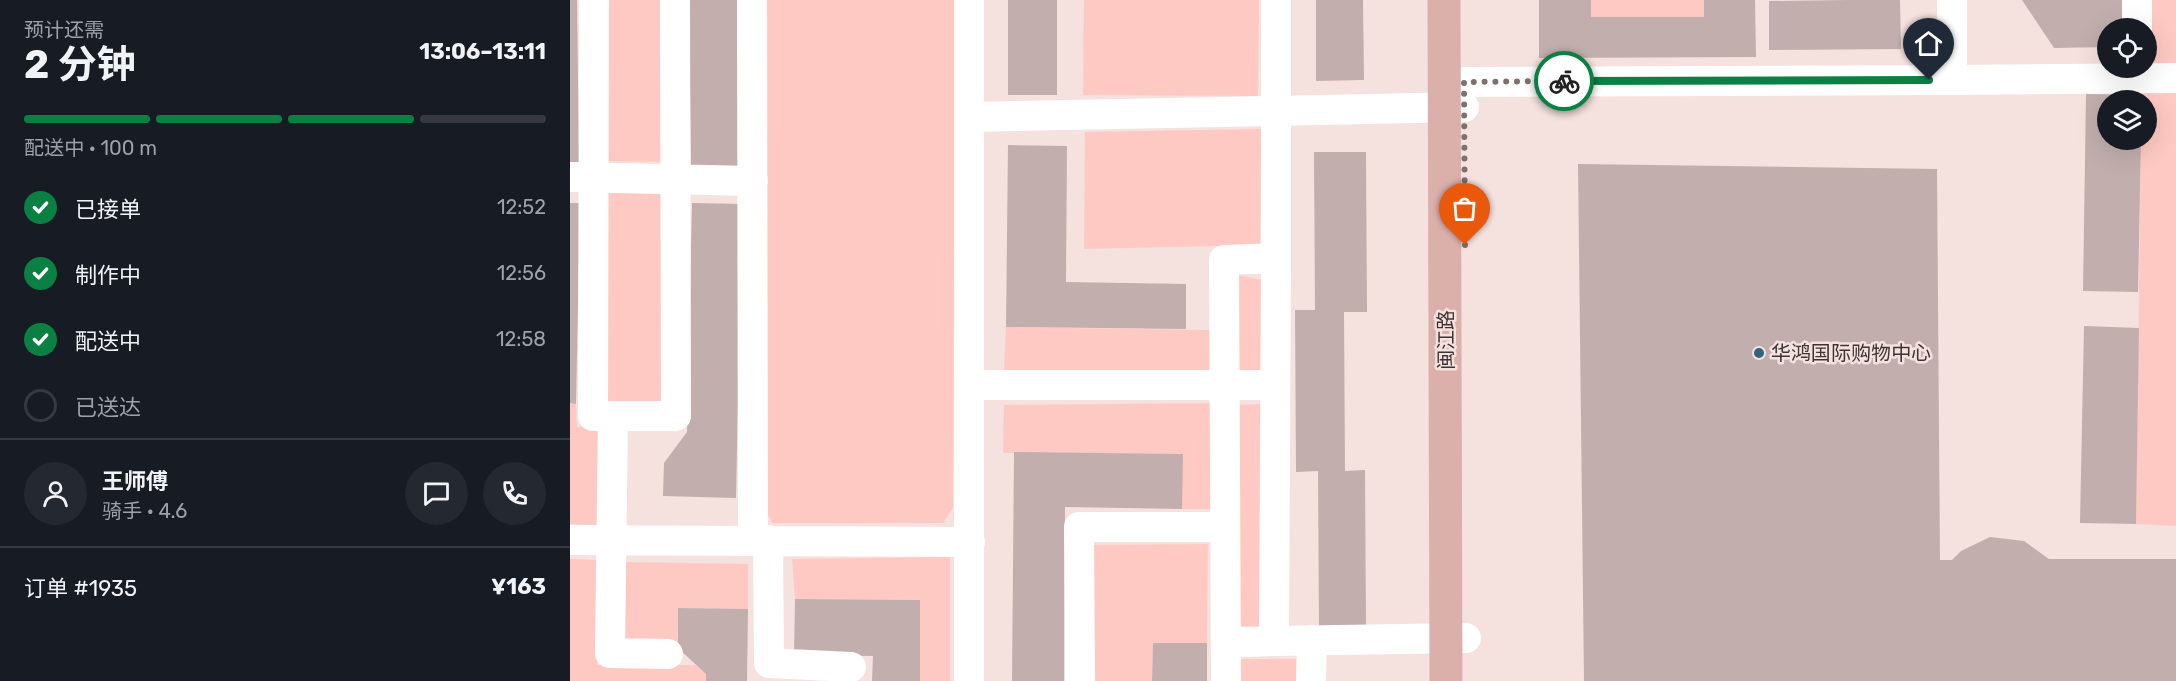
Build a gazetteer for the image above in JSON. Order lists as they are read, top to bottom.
{
  "streets": {
    "main road": ["闽江路"]
  },
  "places": ["华鸿国际购物中心"],
  "page": {
    "heading": ["2 分钟", "预计还需", "13:06–13:11"],
    "panel": [
      "王师傅",
      "骑手 · 4.6",
      "订单 #1935",
      "¥163"
    ],
    "bar": "配送中 · 100 m",
    "list": [
      ["已接单", "12:52"],
      ["制作中", "12:56"],
      ["配送中", "12:58"],
      "已送达"
    ]
  }
}
